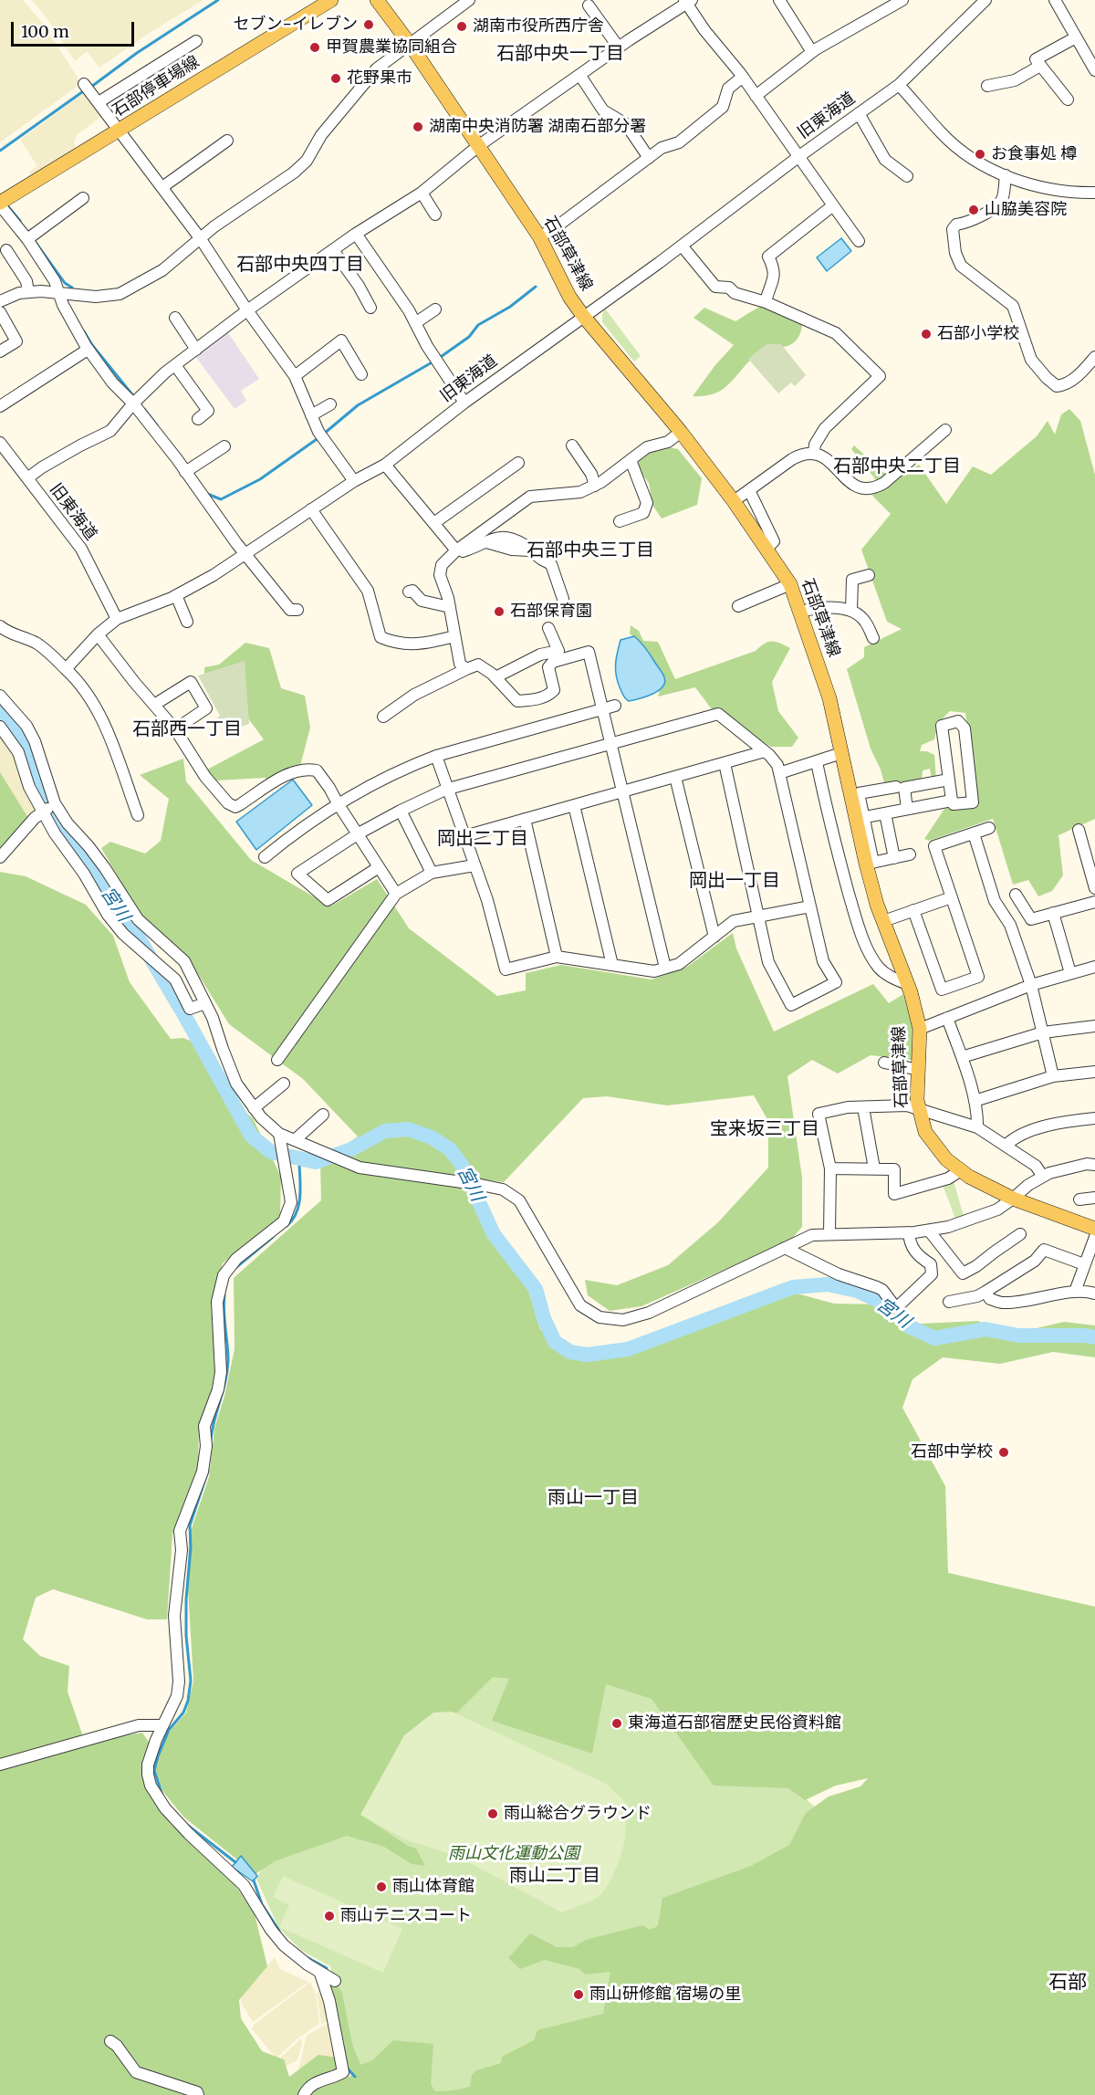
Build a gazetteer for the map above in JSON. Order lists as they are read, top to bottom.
{
  "streets": {
    "main road": ["石部停車場線", "石部草津線"],
    "street": ["旧東海道"]
  },
  "crossings": [
    ["旧東海道", "石部草津線"]
  ],
  "districts": [
    "石部中央一丁目",
    "石部中央四丁目",
    "石部中央二丁目",
    "石部中央三丁目",
    "石部西一丁目",
    "岡出二丁目",
    "岡出一丁目",
    "宝来坂三丁目",
    "雨山一丁目",
    "雨山二丁目",
    "石部"
  ],
  "water": ["宮川"],
  "parks": ["雨山文化運動公園"],
  "places": [
    "セブン-イレブン",
    "湖南市役所西庁舎",
    "甲賀農業協同組合",
    "花野果市",
    "湖南中央消防署 湖南石部分署",
    "お食事処 樽",
    "山脇美容院",
    "石部小学校",
    "石部保育園",
    "石部中学校",
    "東海道石部宿歴史民俗資料館",
    "雨山総合グラウンド",
    "雨山体育館",
    "雨山テニスコート",
    "雨山研修館 宿場の里"
  ],
  "scale_bar": "100 m"
}
